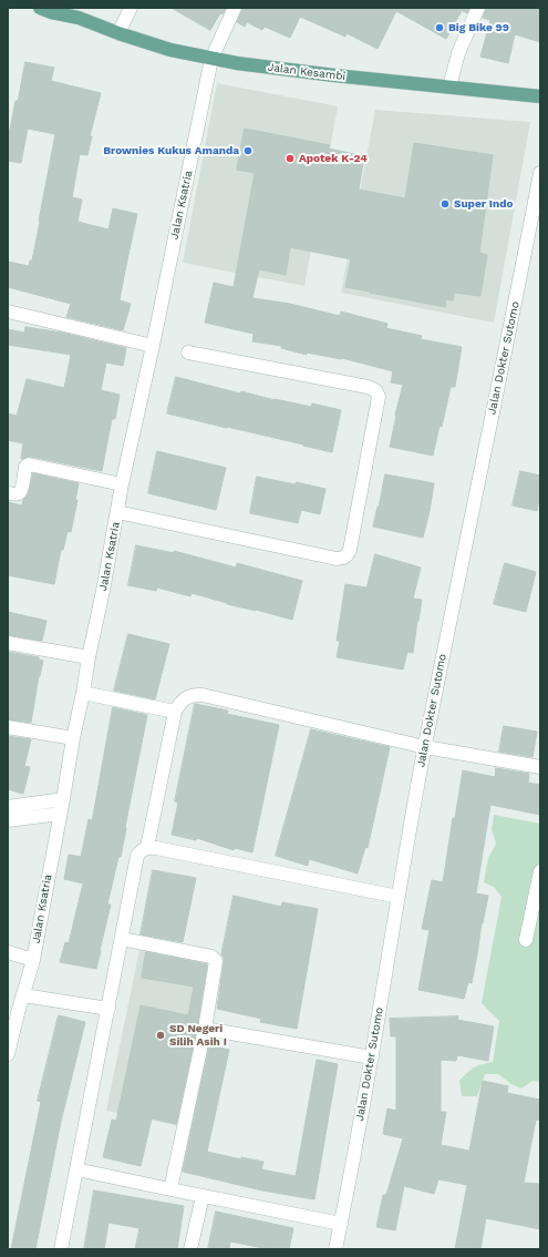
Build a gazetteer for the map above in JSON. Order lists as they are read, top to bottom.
{
  "streets": {
    "main road": ["Jalan Kesambi"],
    "street": ["Jalan Ksatria", "Jalan Dokter Sutomo"]
  },
  "crossings": [
    ["Jalan Kesambi", "Jalan Ksatria"]
  ],
  "places": [
    "Big Bike 99",
    "Brownies Kukus Amanda",
    "Apotek K-24",
    "Super Indo",
    "SD Negeri Silih Asih I"
  ]
}
